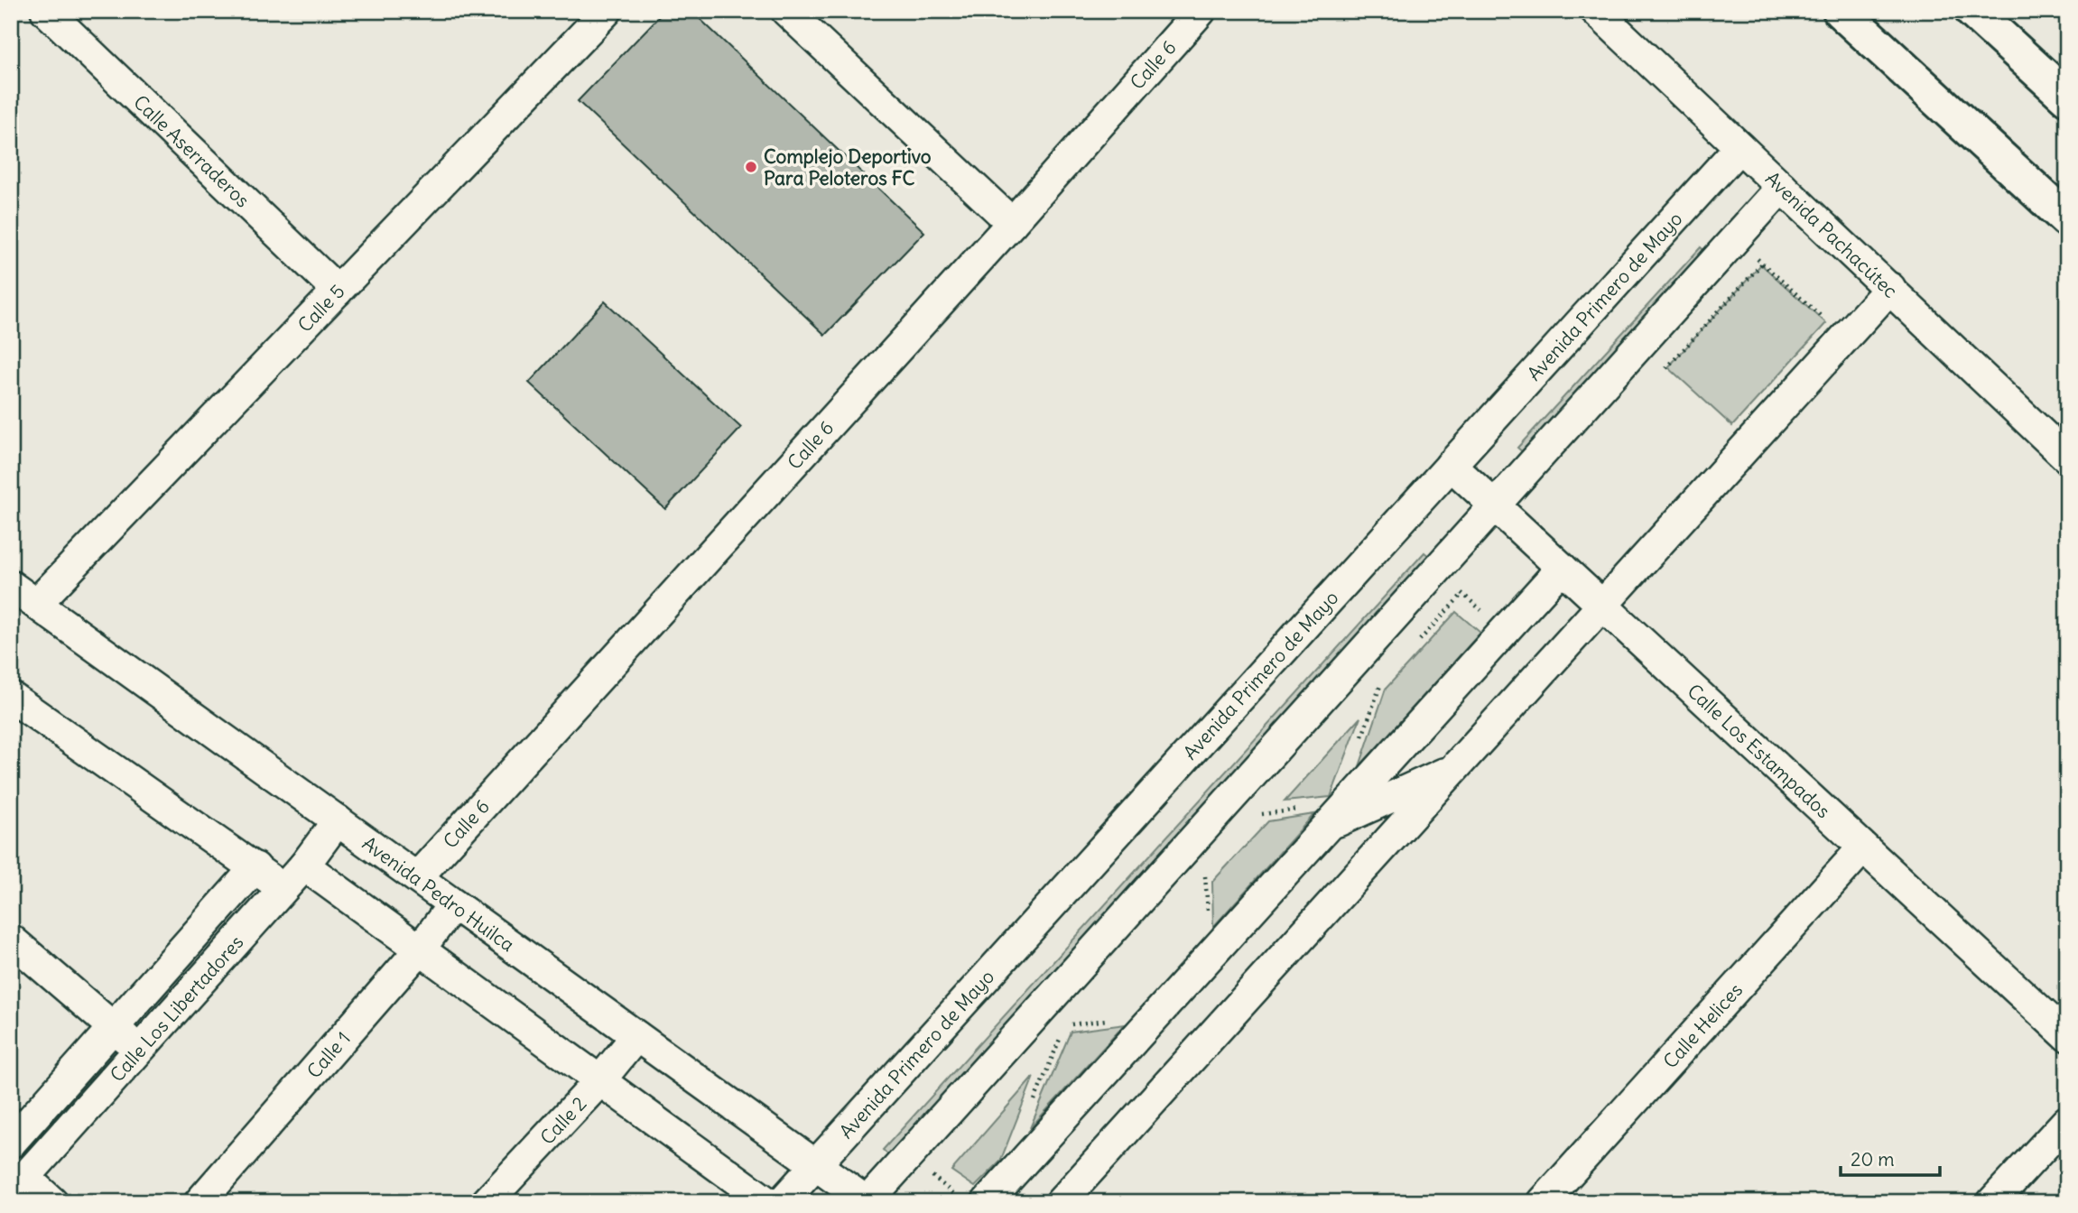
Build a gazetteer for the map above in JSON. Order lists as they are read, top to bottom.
{
  "streets": {
    "street": [
      "Calle 6",
      "Calle Aserraderos",
      "Avenida Pachacútec",
      "Avenida Primero de Mayo",
      "Calle 5",
      "Calle Los Estampados",
      "Avenida Pedro Huilca",
      "Calle Los Libertadores",
      "Calle Helices",
      "Calle 1",
      "Calle 2"
    ]
  },
  "crossings": [
    ["Calle 6", "Avenida Pedro Huilca"],
    ["Calle Aserraderos", "Calle 5"],
    ["Avenida Pachacútec", "Avenida Primero de Mayo"],
    ["Avenida Primero de Mayo", "Calle Los Estampados"],
    ["Avenida Primero de Mayo", "Avenida Pedro Huilca"],
    ["Calle 5", "Avenida Pedro Huilca"],
    ["Calle Los Estampados", "Calle Helices"],
    ["Avenida Pedro Huilca", "Calle Los Libertadores"],
    ["Avenida Pedro Huilca", "Calle 1"],
    ["Avenida Pedro Huilca", "Calle 2"]
  ],
  "places": ["Complejo Deportivo Para Peloteros FC"],
  "scale_bar": "20 m"
}
